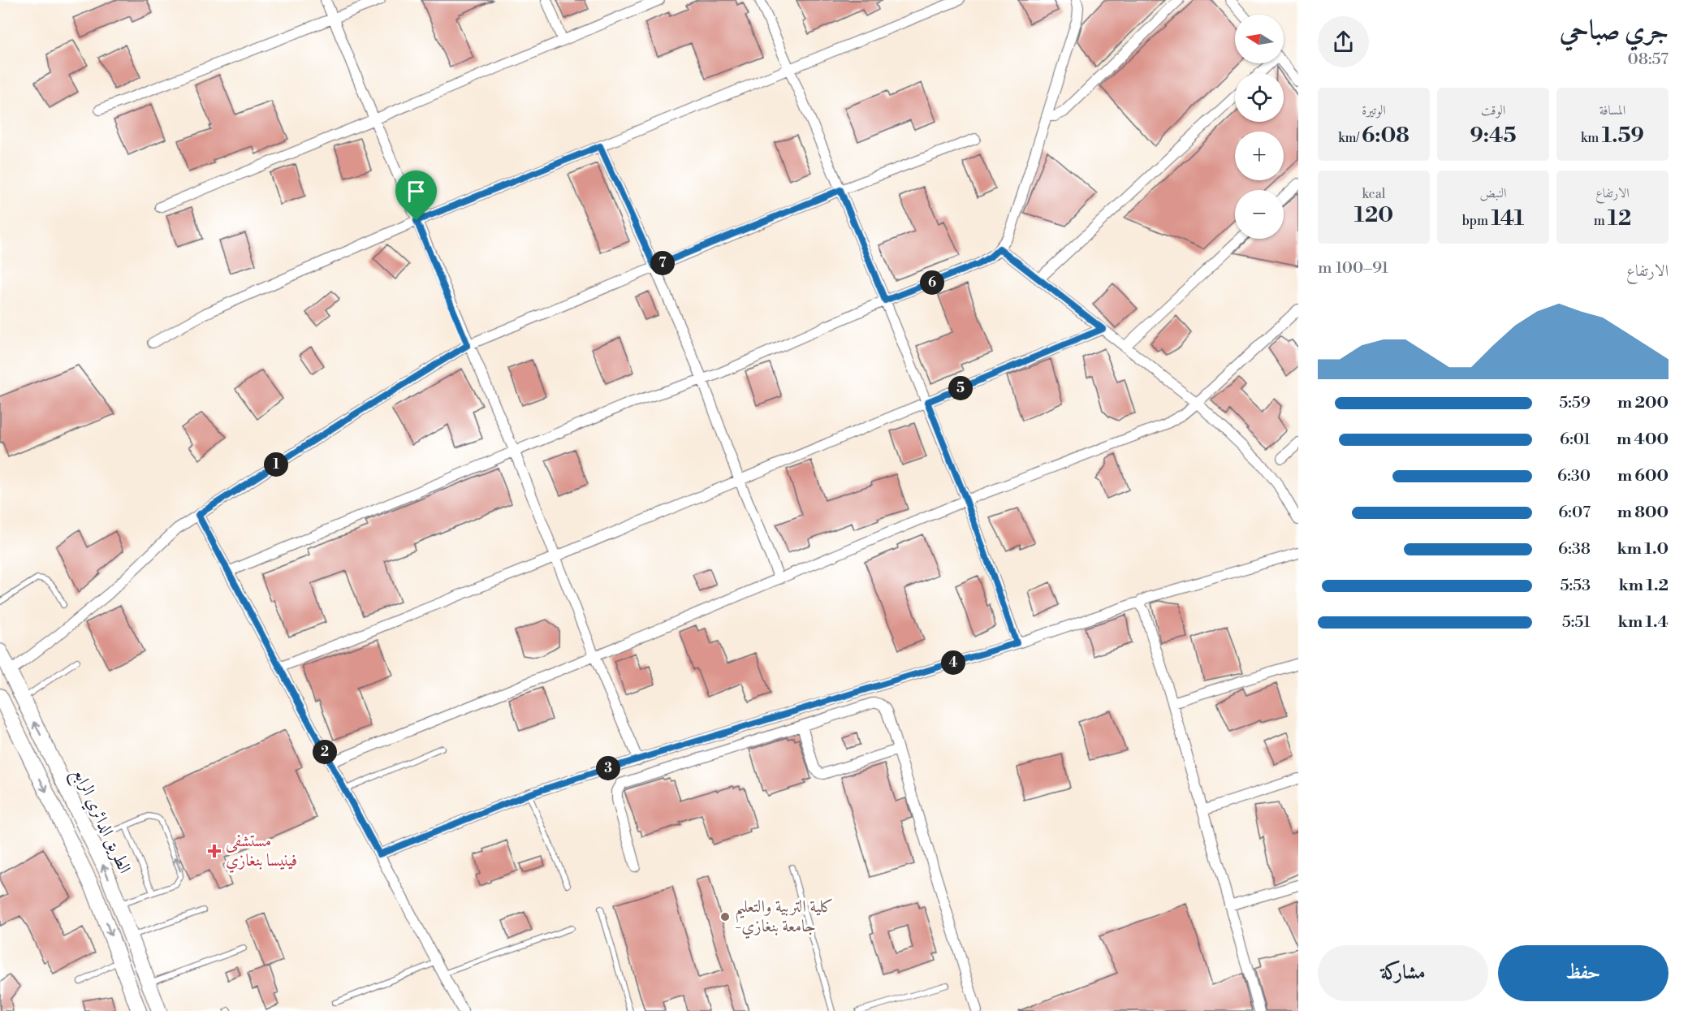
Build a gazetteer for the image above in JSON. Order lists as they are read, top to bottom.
{
  "streets": {
    "main road": ["الطريق الدائري الرابع"]
  },
  "places": {
    "health": ["مستشفى فينيسا بنغازي"],
    "other": ["كلية التربية والتعليم -جامعة بنغازي"]
  },
  "north": "left",
  "page": {
    "heading": ["جري صباحي", "08:57"],
    "map_buttons": ["+", "−"],
    "stats": [
      ["المسافة", "1.59 km"],
      ["الوقت", "9:45"],
      ["الوتيرة", "6:08 /km"],
      ["الارتفاع", "12 m"],
      ["النبض", "141 bpm"],
      ["kcal", "120"]
    ],
    "chart": ["الارتفاع", "91–100 m"],
    "pins": [
      "7",
      "6",
      "5",
      "1",
      "4",
      "2",
      "3"
    ],
    "list": [
      {
        "name": "200 m",
        "note": "5:59"
      },
      {
        "name": "400 m",
        "note": "6:01"
      },
      {
        "name": "600 m",
        "note": "6:30"
      },
      {
        "name": "800 m",
        "note": "6:07"
      },
      {
        "name": "1.0 km",
        "note": "6:38"
      },
      {
        "name": "1.2 km",
        "note": "5:53"
      },
      {
        "name": "1.4 km",
        "note": "5:51"
      }
    ],
    "buttons": ["حفظ", "مشاركة"]
  }
}
